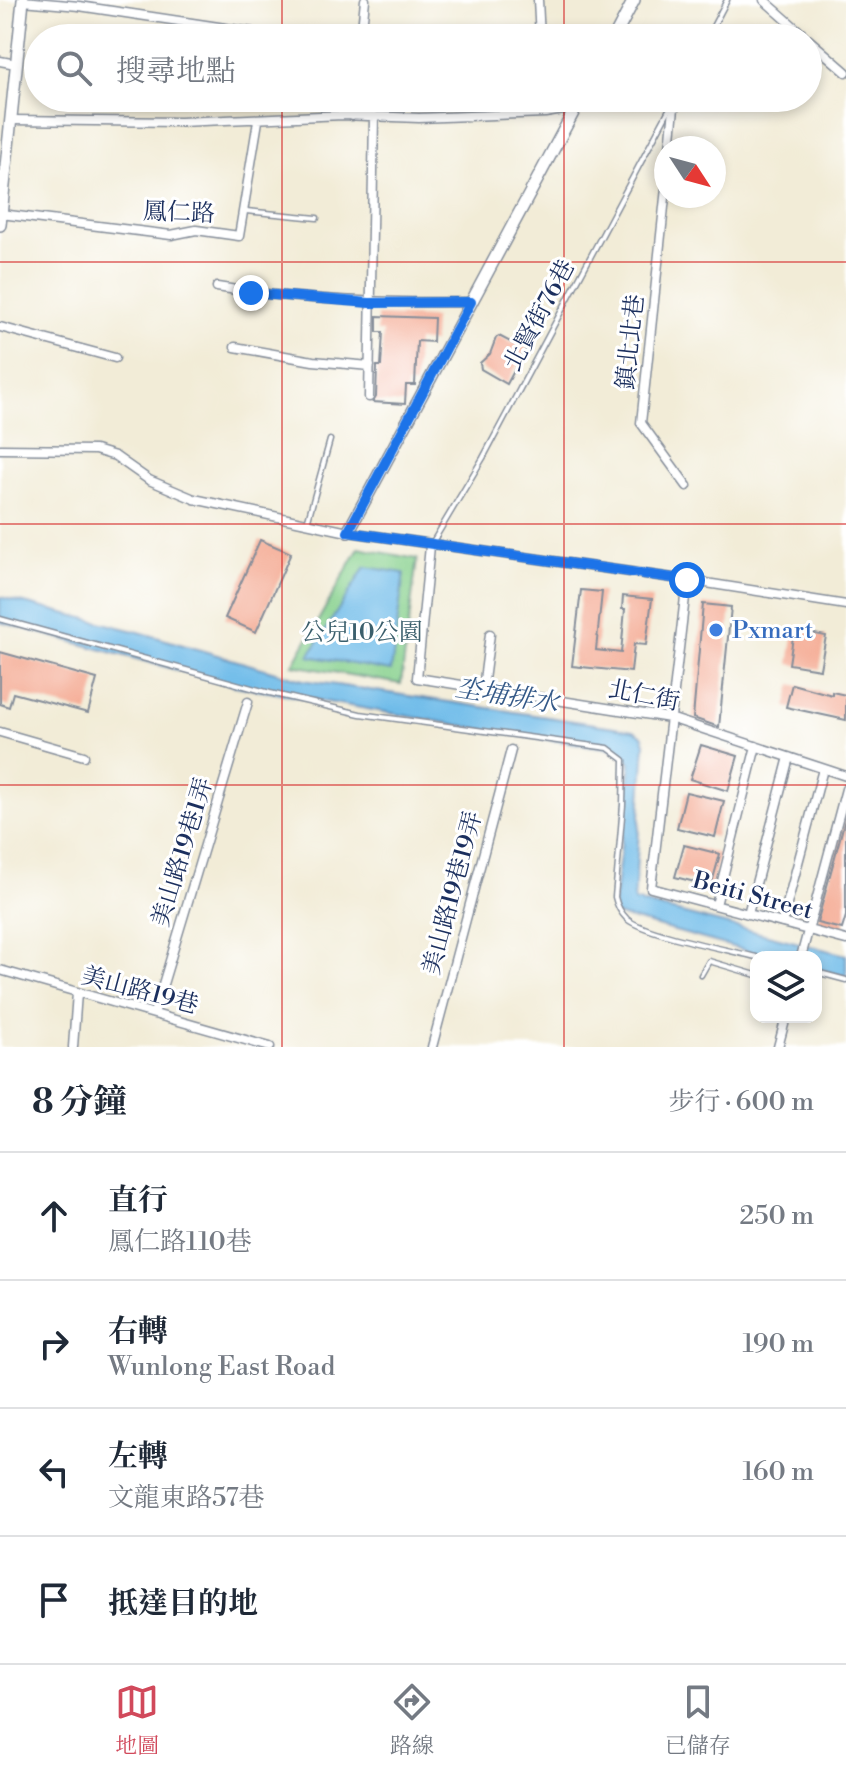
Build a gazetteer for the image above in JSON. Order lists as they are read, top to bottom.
{
  "streets": {
    "street": [
      "鳳仁路",
      "鎮北北巷",
      "北仁街",
      "美山路19巷1弄",
      "美山路19巷19弄",
      "Beiti Street",
      "美山路19巷"
    ],
    "lane": ["北賢街76巷"]
  },
  "crossings": [
    ["北賢街76巷", "北仁街"],
    ["北仁街", "Beiti Street"],
    ["美山路19巷1弄", "美山路19巷"]
  ],
  "water": ["坔埔排水"],
  "parks": ["公兒10公園"],
  "places": ["Pxmart"],
  "north": "bottom right",
  "page": {
    "search": "搜尋地點",
    "heading": ["8 分鐘", "步行 · 600 m"],
    "list": [
      ["直行", "鳳仁路110巷", "250 m"],
      ["右轉", "Wunlong East Road", "190 m"],
      ["左轉", "文龍東路57巷", "160 m"],
      "抵達目的地"
    ],
    "nav": ["地圖", "路線", "已儲存"]
  }
}
